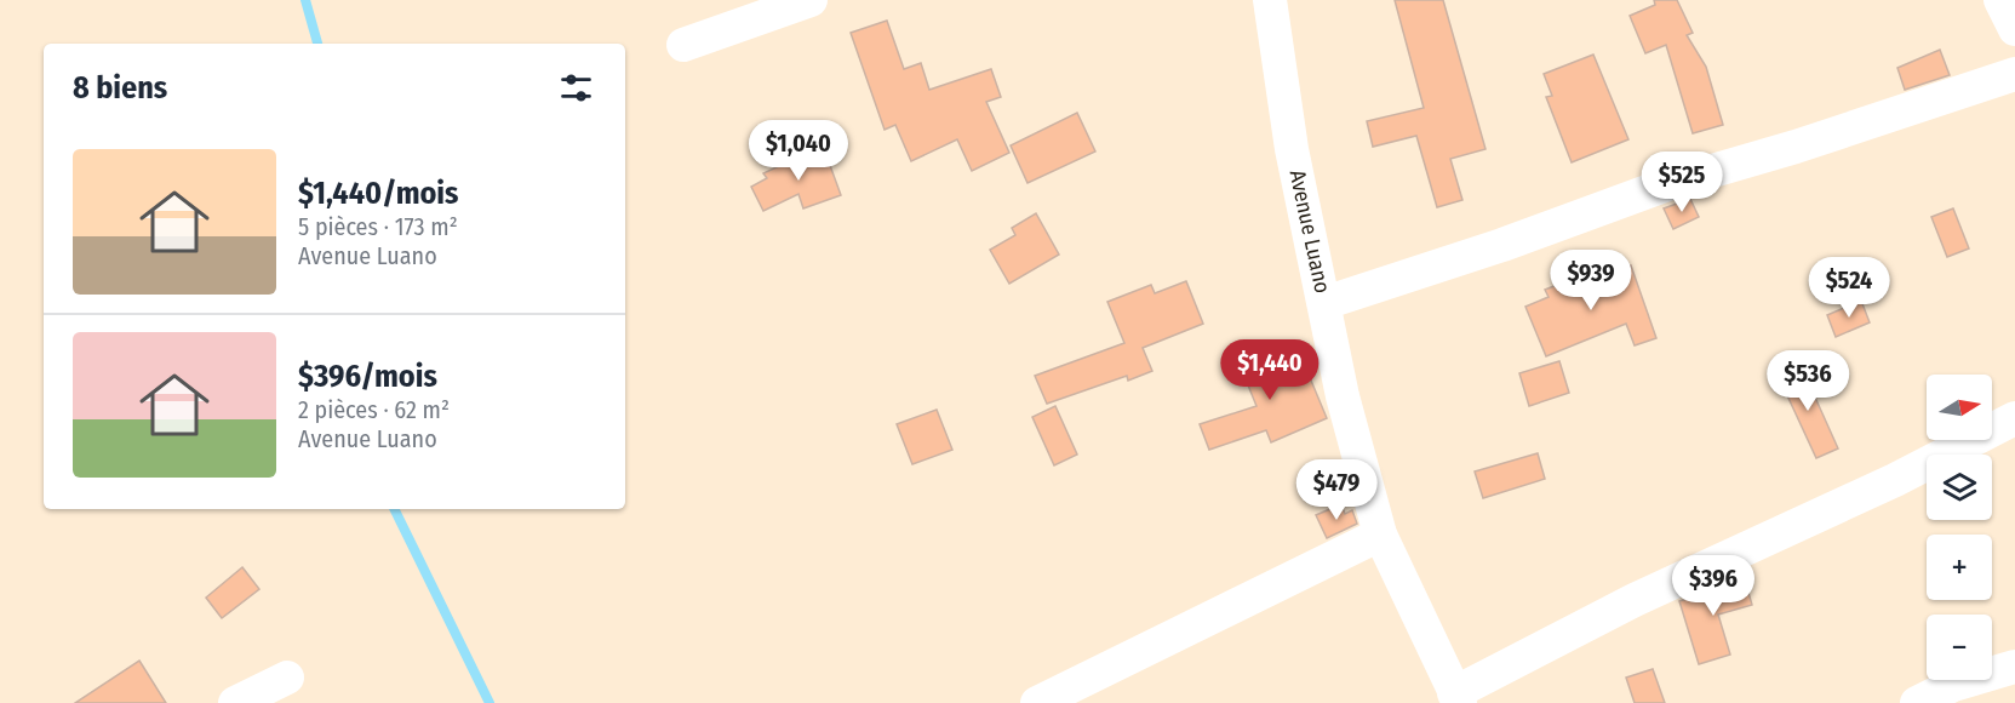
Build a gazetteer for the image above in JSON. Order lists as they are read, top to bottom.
{
  "streets": {
    "street": ["Avenue Luano"]
  },
  "north": "right",
  "page": {
    "heading": "8 biens",
    "price": [
      "$1,040",
      "$525",
      "$939",
      "$524",
      "$1,440",
      "$536",
      "$479",
      "$396"
    ],
    "list": [
      {
        "name": "$1,440/mois",
        "note": "5 pièces · 173 m² · Avenue Luano"
      },
      {
        "name": "$396/mois",
        "note": "2 pièces · 62 m² · Avenue Luano"
      }
    ],
    "map_buttons": ["+", "−"]
  }
}
